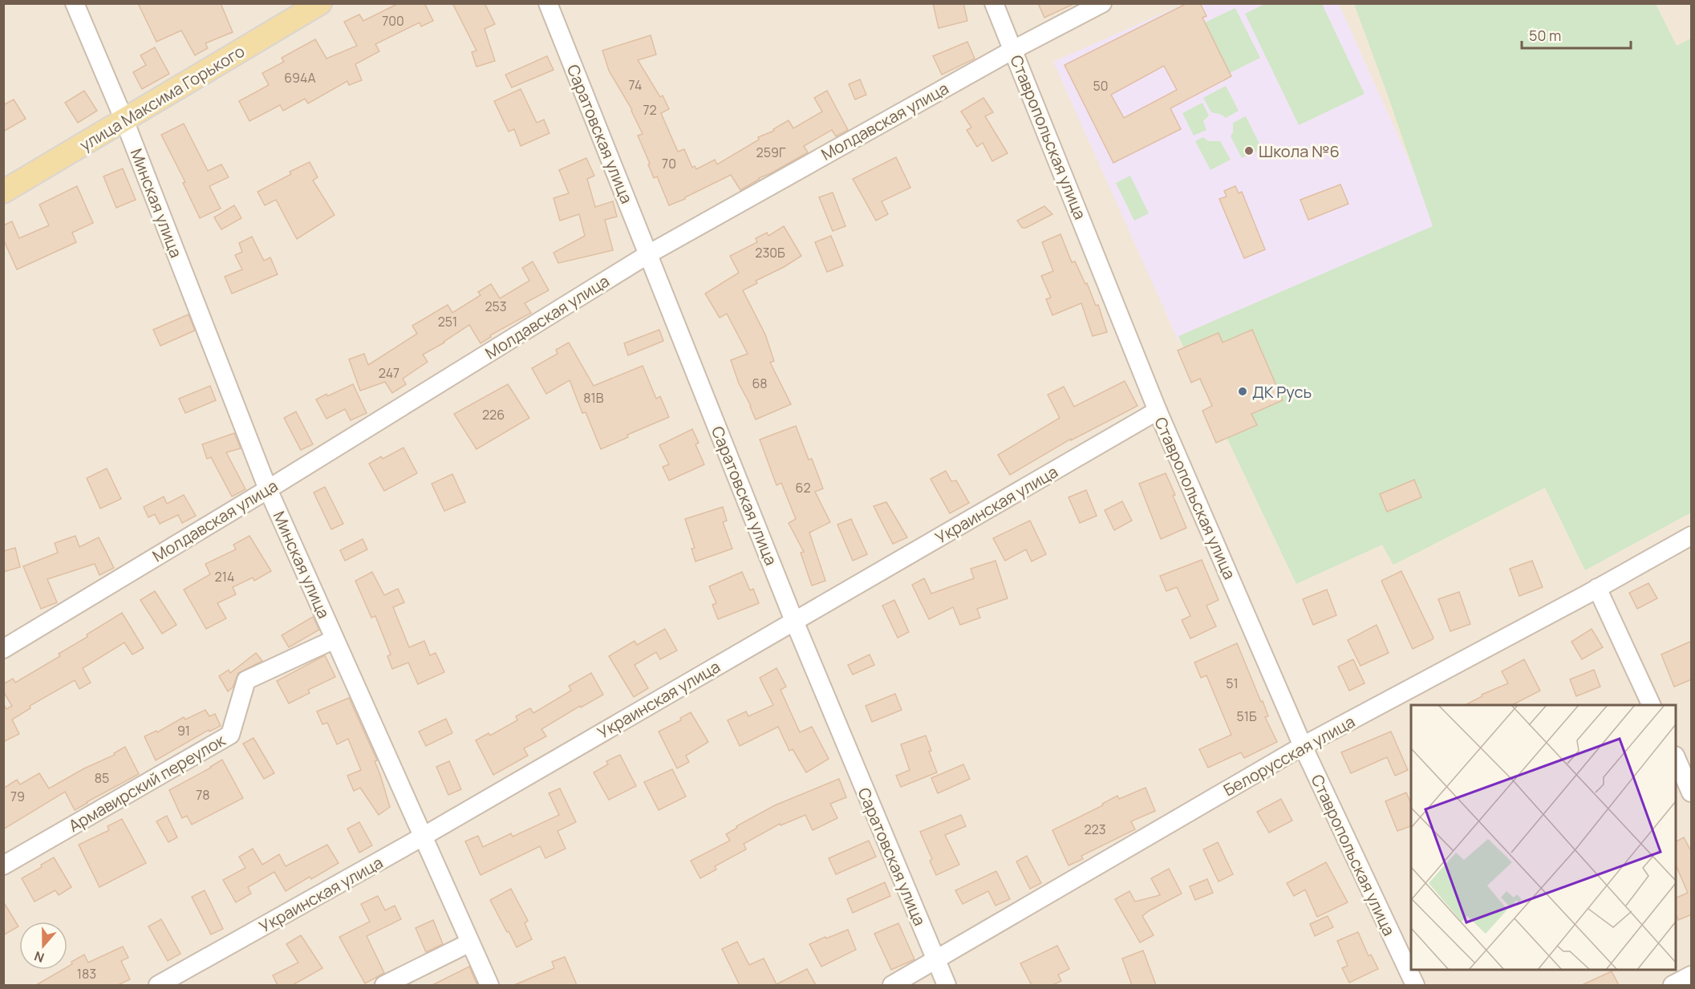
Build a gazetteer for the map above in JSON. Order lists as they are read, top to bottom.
{
  "streets": {
    "main road": ["улица Максима Горького"],
    "street": [
      "Молдавская улица",
      "Саратовская улица",
      "Ставропольская улица",
      "Минская улица",
      "Украинская улица",
      "Белорусская улица",
      "Армавирский переулок"
    ]
  },
  "crossings": [
    ["улица Максима Горького", "Минская улица"],
    ["Молдавская улица", "Саратовская улица"],
    ["Молдавская улица", "Ставропольская улица"],
    ["Молдавская улица", "Минская улица"],
    ["Саратовская улица", "Украинская улица"],
    ["Саратовская улица", "Белорусская улица"],
    ["Ставропольская улица", "Украинская улица"],
    ["Ставропольская улица", "Белорусская улица"],
    ["Минская улица", "Украинская улица"],
    ["Минская улица", "Армавирский переулок"]
  ],
  "places": ["Школа №6", "ДК Русь"],
  "house_numbers": [
    "700",
    "694А",
    "74",
    "50",
    "72",
    "259Г",
    "70",
    "230Б",
    "253",
    "251",
    "247",
    "68",
    "81В",
    "226",
    "62",
    "214",
    "51",
    "51Б",
    "91",
    "85",
    "78",
    "79",
    "223",
    "183"
  ],
  "scale_bar": "50 m",
  "north": "bottom"
}
